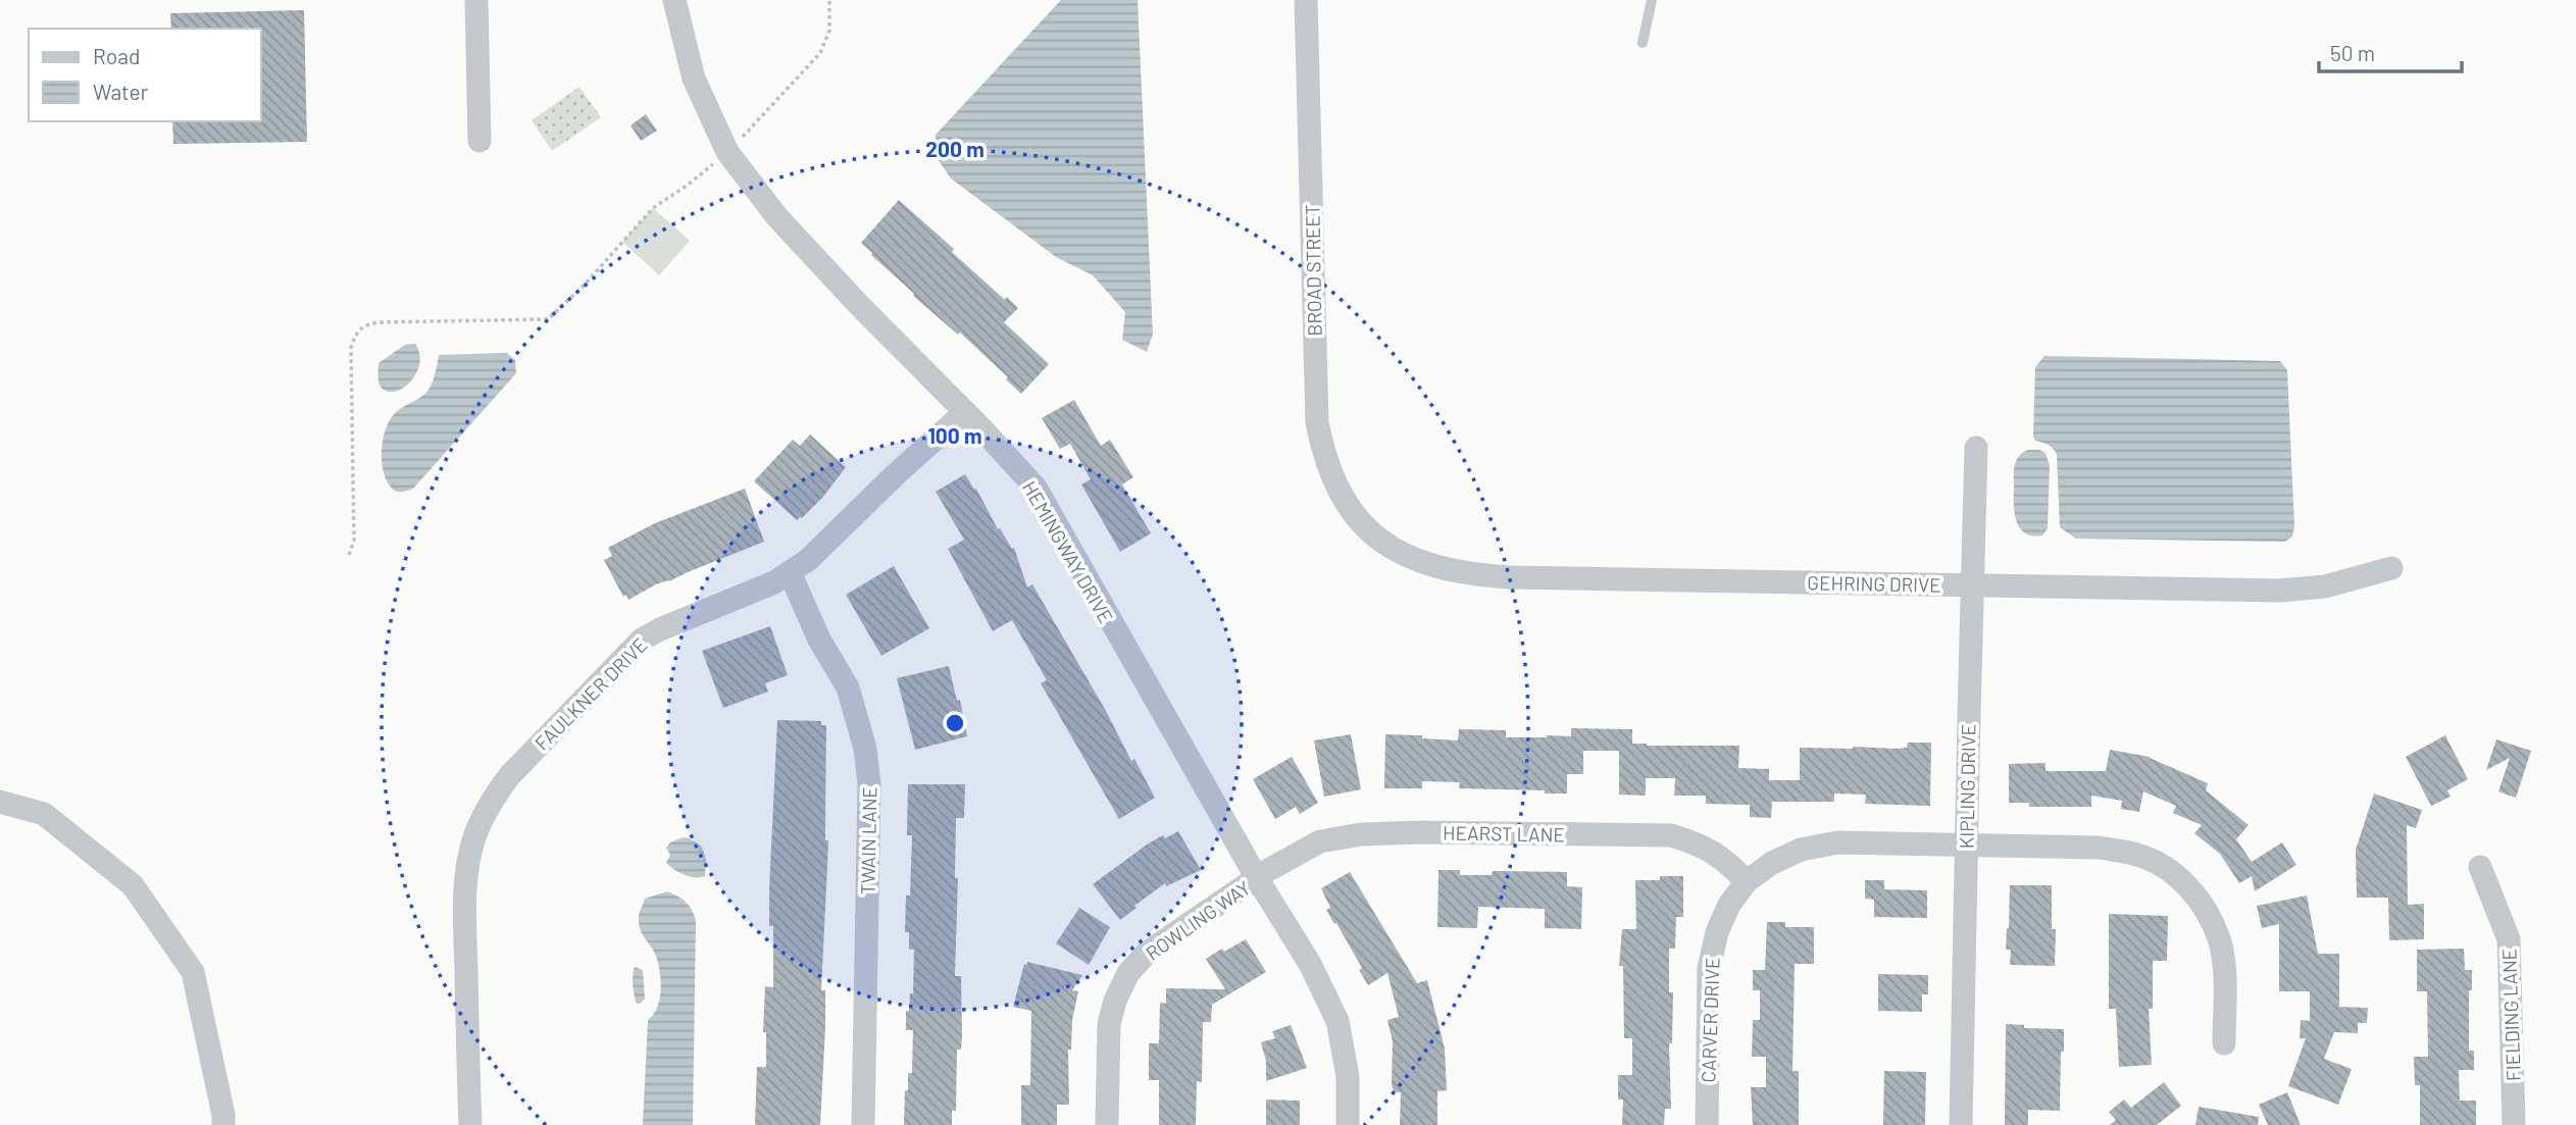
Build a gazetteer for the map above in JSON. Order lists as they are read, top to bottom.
{
  "streets": {
    "street": [
      "BROAD STREET",
      "HEMINGWAY DRIVE",
      "GEHRING DRIVE",
      "FAULKNER DRIVE",
      "KIPLING DRIVE",
      "HEARST LANE",
      "TWAIN LANE",
      "ROWLING WAY",
      "FIELDING LANE",
      "CARVER DRIVE"
    ]
  },
  "crossings": [
    ["BROAD STREET", "GEHRING DRIVE"],
    ["HEMINGWAY DRIVE", "FAULKNER DRIVE"],
    ["HEMINGWAY DRIVE", "HEARST LANE"],
    ["HEMINGWAY DRIVE", "ROWLING WAY"],
    ["GEHRING DRIVE", "KIPLING DRIVE"],
    ["FAULKNER DRIVE", "TWAIN LANE"],
    ["HEARST LANE", "ROWLING WAY"],
    ["HEARST LANE", "CARVER DRIVE"]
  ],
  "legend": ["Road", "Water"],
  "scale_bar": "50 m",
  "rings": ["200 m", "100 m"]
}
